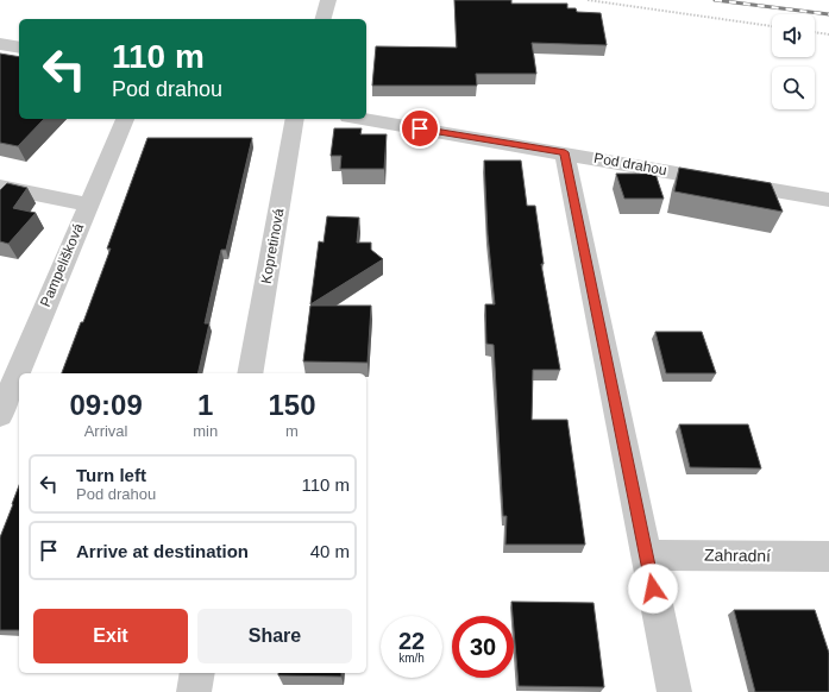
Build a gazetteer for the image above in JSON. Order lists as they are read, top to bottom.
{
  "streets": {
    "street": [
      "Pod drahou",
      "Kopretinová",
      "Pampelišková",
      "Zahradní"
    ]
  },
  "page": {
    "turn": ["110 m", "Pod drahou"],
    "eta": [
      "09:09",
      "Arrival",
      "1",
      "min",
      "150",
      "m"
    ],
    "list": [
      {
        "name": "Turn left",
        "note": "Pod drahou",
        "value": "110 m"
      },
      {
        "name": "Arrive at destination",
        "value": "40 m"
      }
    ],
    "buttons": ["Exit", "Share"],
    "speed": "22 km/h",
    "limit": "30"
  }
}
